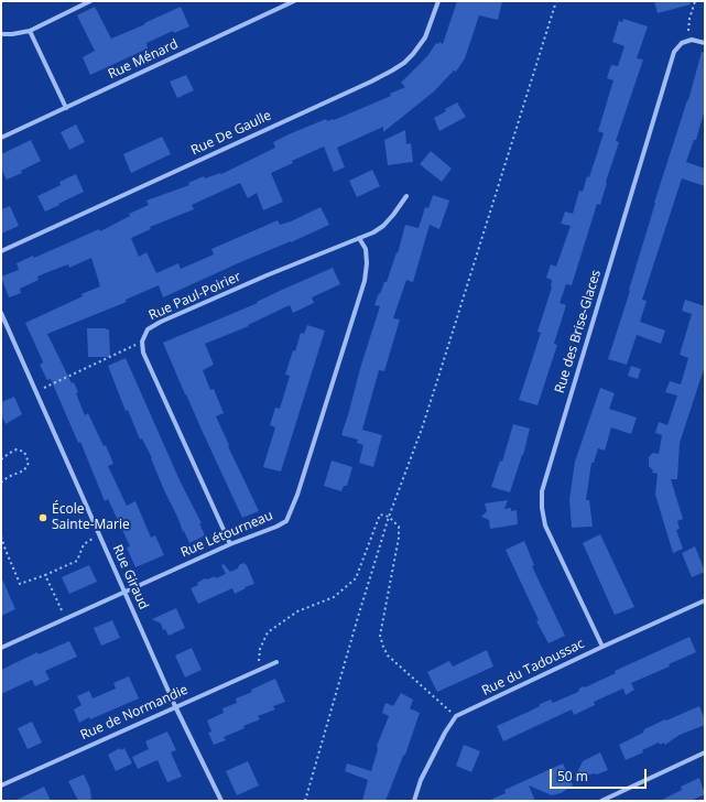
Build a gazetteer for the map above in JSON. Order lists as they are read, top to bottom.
{
  "streets": {
    "street": [
      "Rue Ménard",
      "Rue De Gaulle",
      "Rue Paul-Poirier",
      "Rue des Brise-Glaces",
      "Rue Létourneau",
      "Rue Giraud",
      "Rue du Tadoussac",
      "Rue de Normandie"
    ]
  },
  "crossings": [
    ["Rue Paul-Poirier", "Rue Létourneau"],
    ["Rue des Brise-Glaces", "Rue du Tadoussac"],
    ["Rue Létourneau", "Rue Giraud"],
    ["Rue Giraud", "Rue de Normandie"]
  ],
  "places": ["École Sainte-Marie"],
  "scale_bar": "50 m"
}
